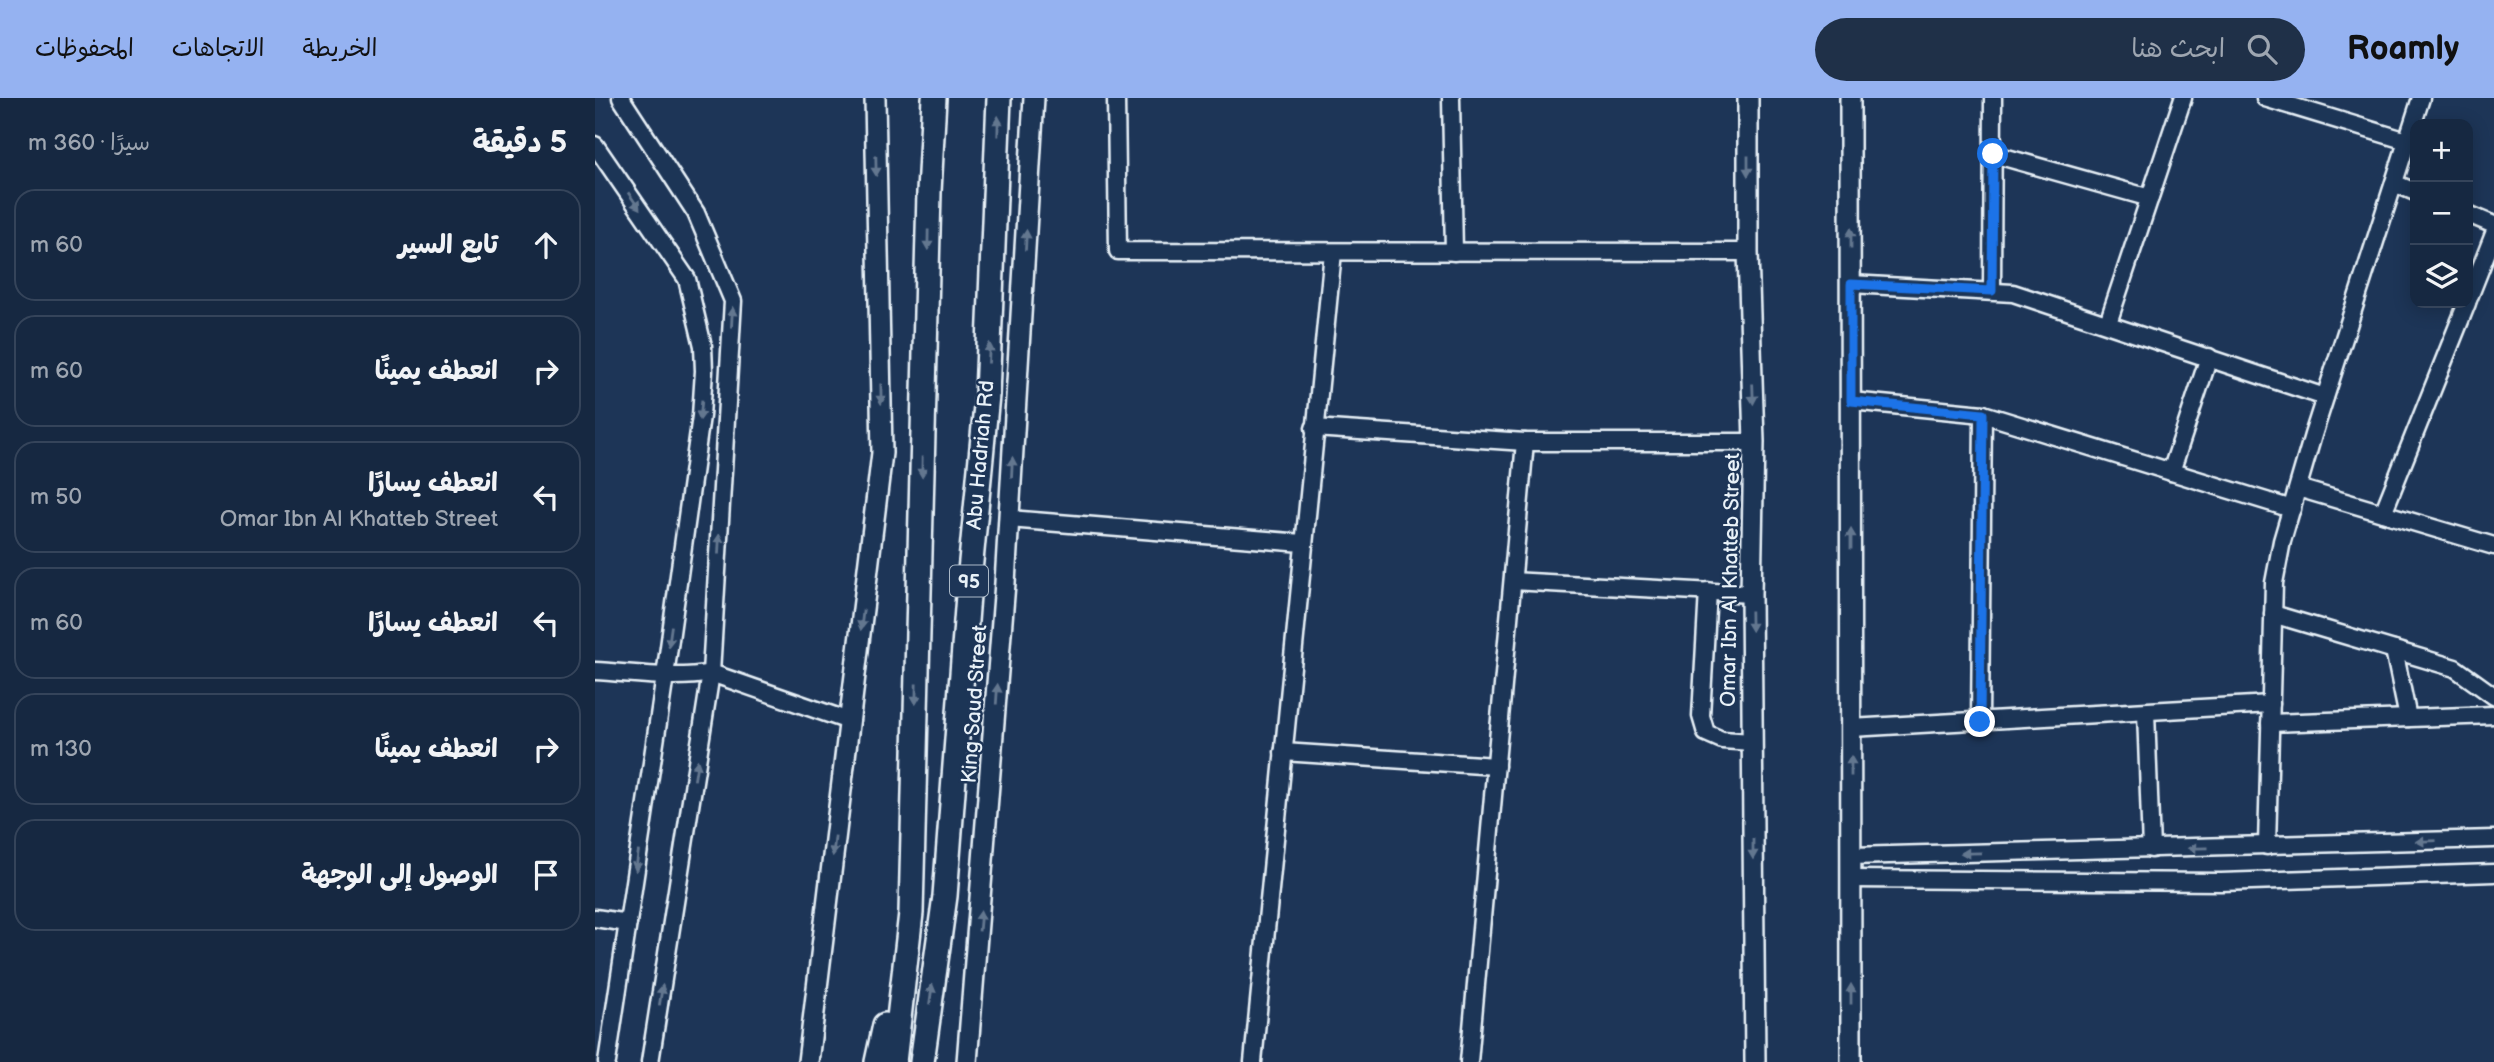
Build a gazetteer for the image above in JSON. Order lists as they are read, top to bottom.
{
  "streets": {
    "highway": ["Abu Hadriah Rd", "95"],
    "main road": ["Omar Ibn Al Khatteb Street", "King Saud Street"]
  },
  "page": {
    "header": "Roamly",
    "search": "ابحث هنا",
    "nav": ["الخريطة", "الاتجاهات", "المحفوظات"],
    "heading": ["5 دقيقة", "سيرًا · 360 m"],
    "map_buttons": ["+", "−"],
    "list": [
      ["تابع السير", "60 m"],
      ["انعطف يمينًا", "60 m"],
      ["انعطف يسارًا", "Omar Ibn Al Khatteb Street", "50 m"],
      ["انعطف يسارًا", "60 m"],
      ["انعطف يمينًا", "130 m"],
      "الوصول إلى الوجهة"
    ]
  }
}
